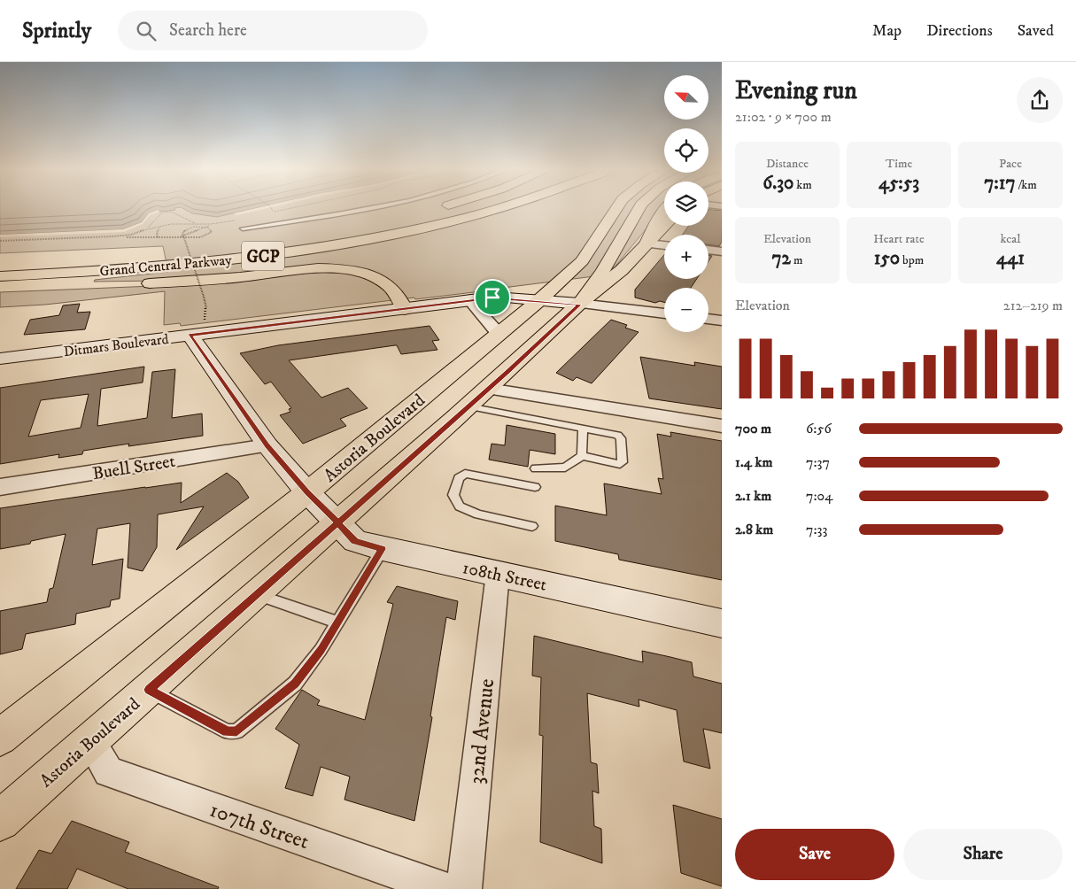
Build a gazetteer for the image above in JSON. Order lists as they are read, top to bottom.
{
  "streets": {
    "main road": ["GCP", "Grand Central Parkway", "Astoria Boulevard"],
    "street": [
      "Ditmars Boulevard",
      "Buell Street",
      "108th Street",
      "32nd Avenue",
      "107th Street"
    ]
  },
  "crossings": [
    ["Ditmars Boulevard", "Astoria Boulevard"],
    ["Ditmars Boulevard", "108th Street"],
    ["Astoria Boulevard", "108th Street"],
    ["Astoria Boulevard", "107th Street"],
    ["Buell Street", "108th Street"],
    ["108th Street", "32nd Avenue"]
  ],
  "north": "top left",
  "page": {
    "header": "Sprintly",
    "search": "Search here",
    "nav": ["Map", "Directions", "Saved"],
    "heading": ["Evening run", "21:02 · 9 × 700 m"],
    "map_buttons": ["+", "−"],
    "stats": [
      ["Distance", "6.30 km"],
      ["Time", "45:53"],
      ["Pace", "7:17 /km"],
      ["Elevation", "72 m"],
      ["Heart rate", "150 bpm"],
      ["kcal", "441"]
    ],
    "chart": ["Elevation", "212–219 m"],
    "list": [
      {
        "name": "700 m",
        "note": "6:56"
      },
      {
        "name": "1.4 km",
        "note": "7:37"
      },
      {
        "name": "2.1 km",
        "note": "7:04"
      },
      {
        "name": "2.8 km",
        "note": "7:33"
      }
    ],
    "buttons": ["Save", "Share"]
  }
}
